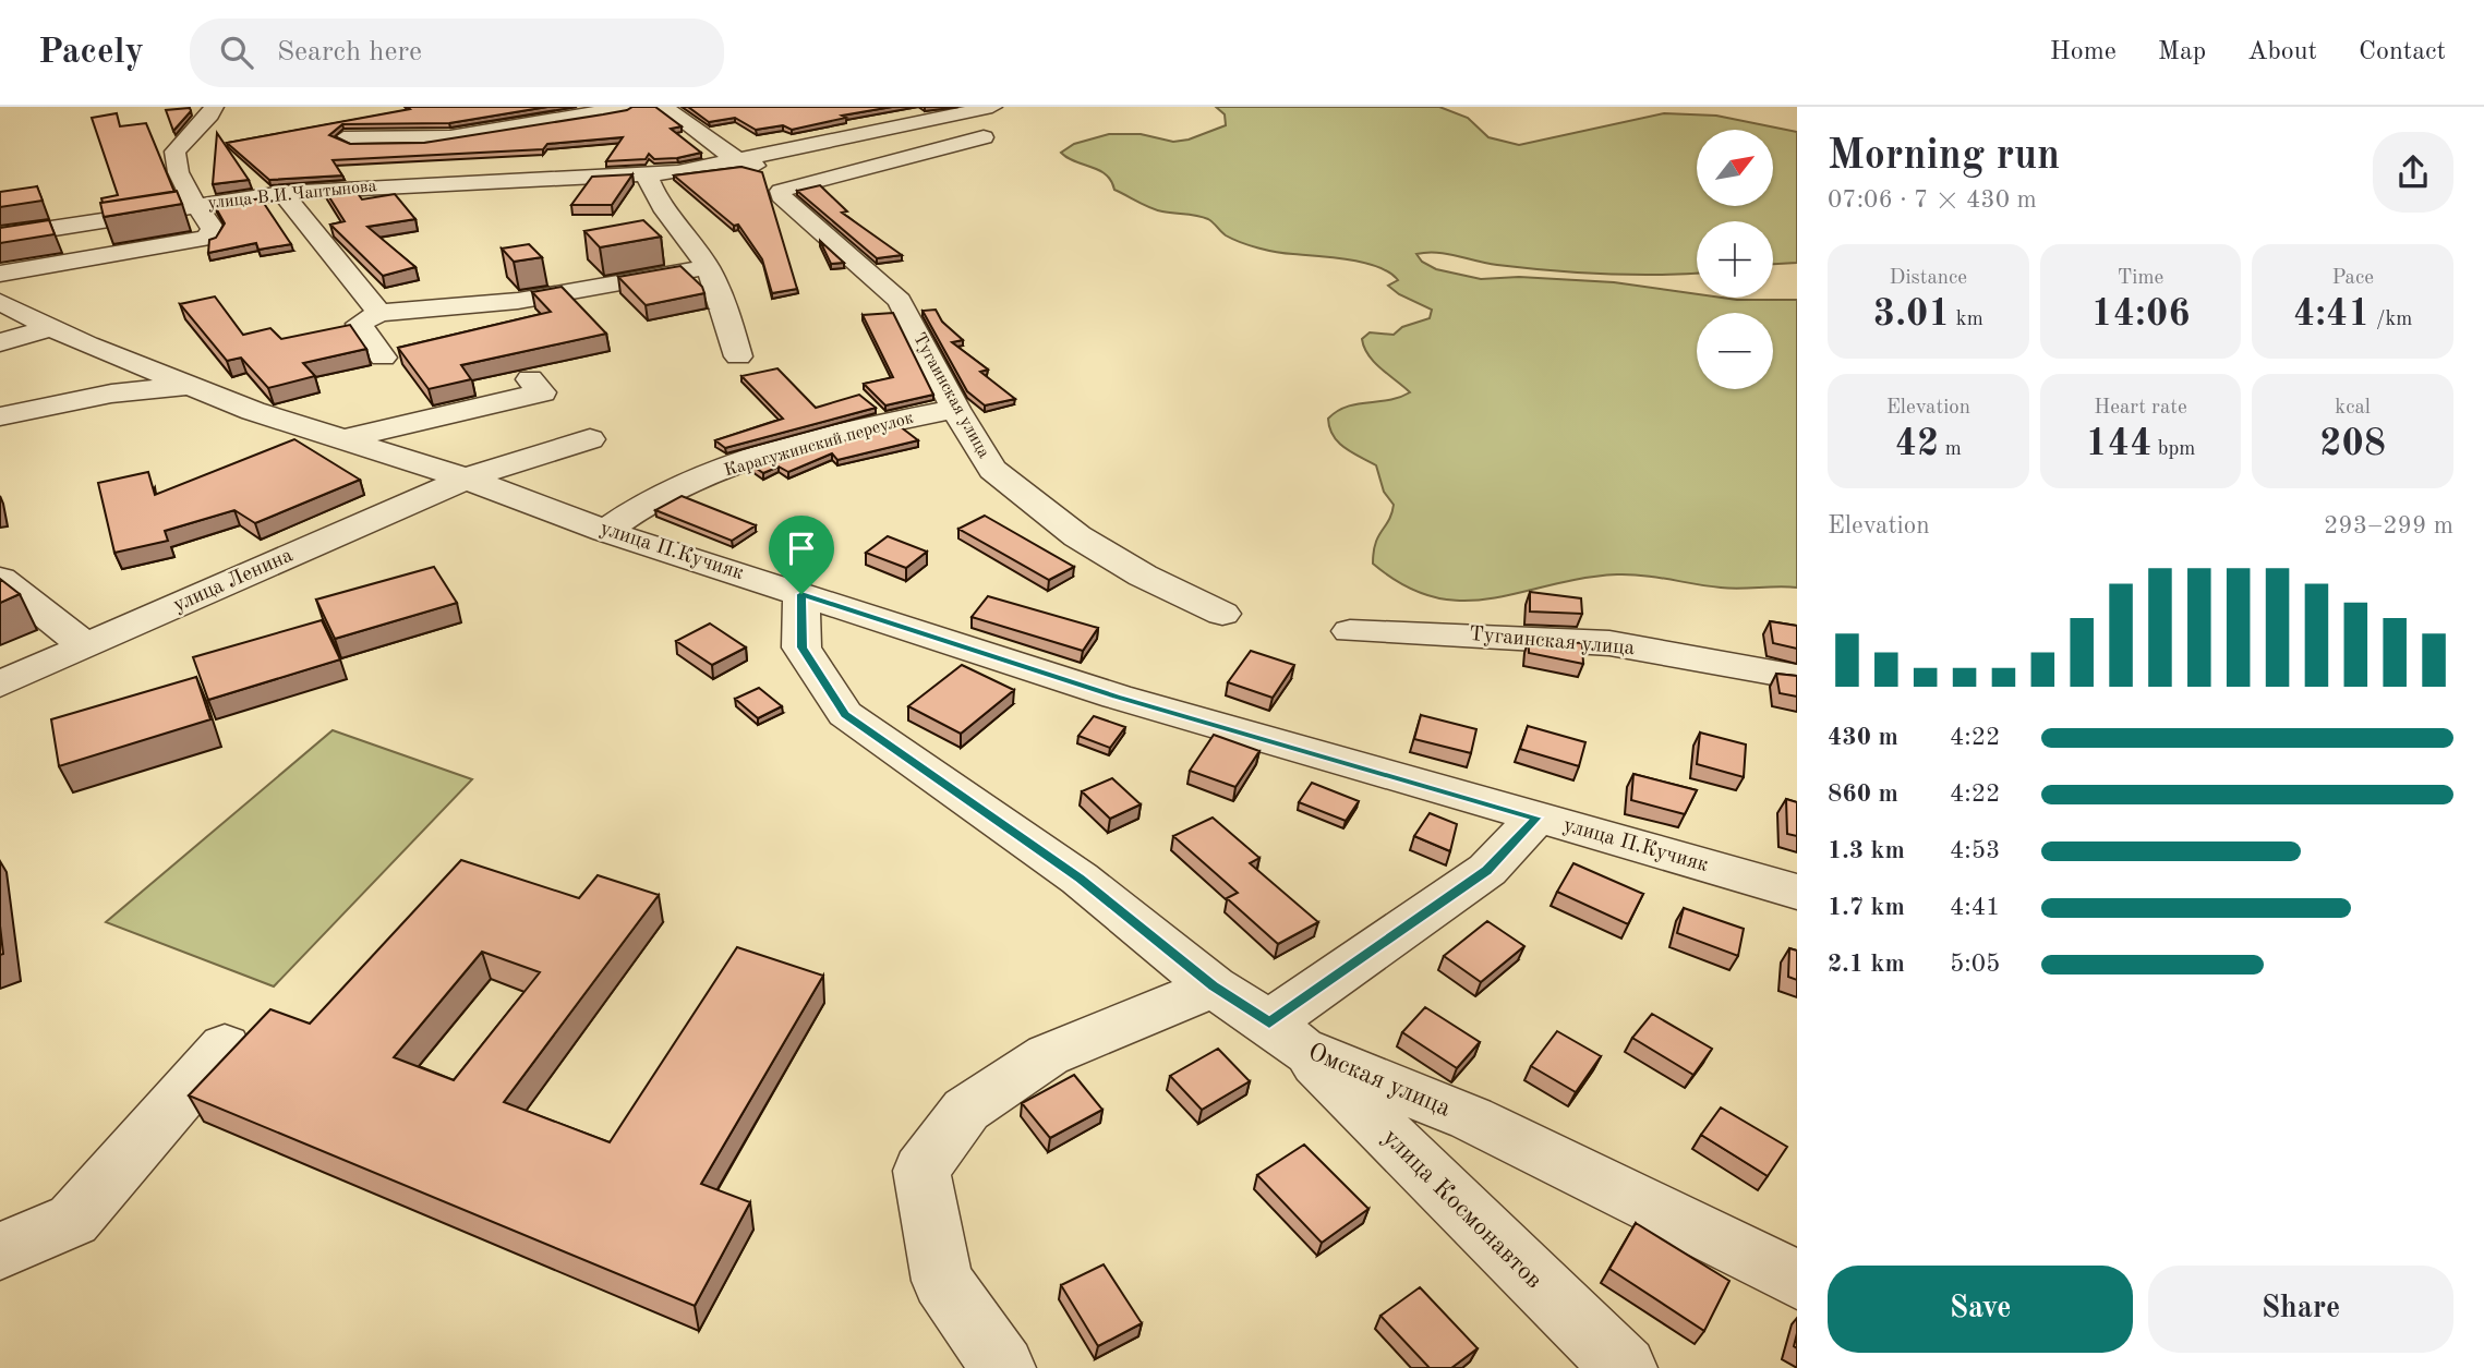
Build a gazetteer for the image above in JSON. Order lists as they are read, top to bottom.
{
  "streets": {
    "street": [
      "улица В.И.Чаптынова",
      "Тугаинская улица",
      "Карагужинский переулок",
      "улица П.Кучияк",
      "улица Ленина",
      "Омская улица",
      "улица Космонавтов"
    ]
  },
  "crossings": [
    ["Тугаинская улица", "Карагужинский переулок"],
    ["Карагужинский переулок", "улица П.Кучияк"],
    ["улица П.Кучияк", "улица Ленина"],
    ["улица П.Кучияк", "Омская улица"],
    ["Омская улица", "улица Космонавтов"]
  ],
  "north": "top right",
  "page": {
    "header": "Pacely",
    "search": "Search here",
    "nav": [
      "Home",
      "Map",
      "About",
      "Contact"
    ],
    "heading": ["Morning run", "07:06 · 7 × 430 m"],
    "map_buttons": ["+", "−"],
    "stats": [
      ["Distance", "3.01 km"],
      ["Time", "14:06"],
      ["Pace", "4:41 /km"],
      ["Elevation", "42 m"],
      ["Heart rate", "144 bpm"],
      ["kcal", "208"]
    ],
    "chart": ["Elevation", "293–299 m"],
    "list": [
      {
        "name": "430 m",
        "note": "4:22"
      },
      {
        "name": "860 m",
        "note": "4:22"
      },
      {
        "name": "1.3 km",
        "note": "4:53"
      },
      {
        "name": "1.7 km",
        "note": "4:41"
      },
      {
        "name": "2.1 km",
        "note": "5:05"
      }
    ],
    "buttons": ["Save", "Share"]
  }
}
